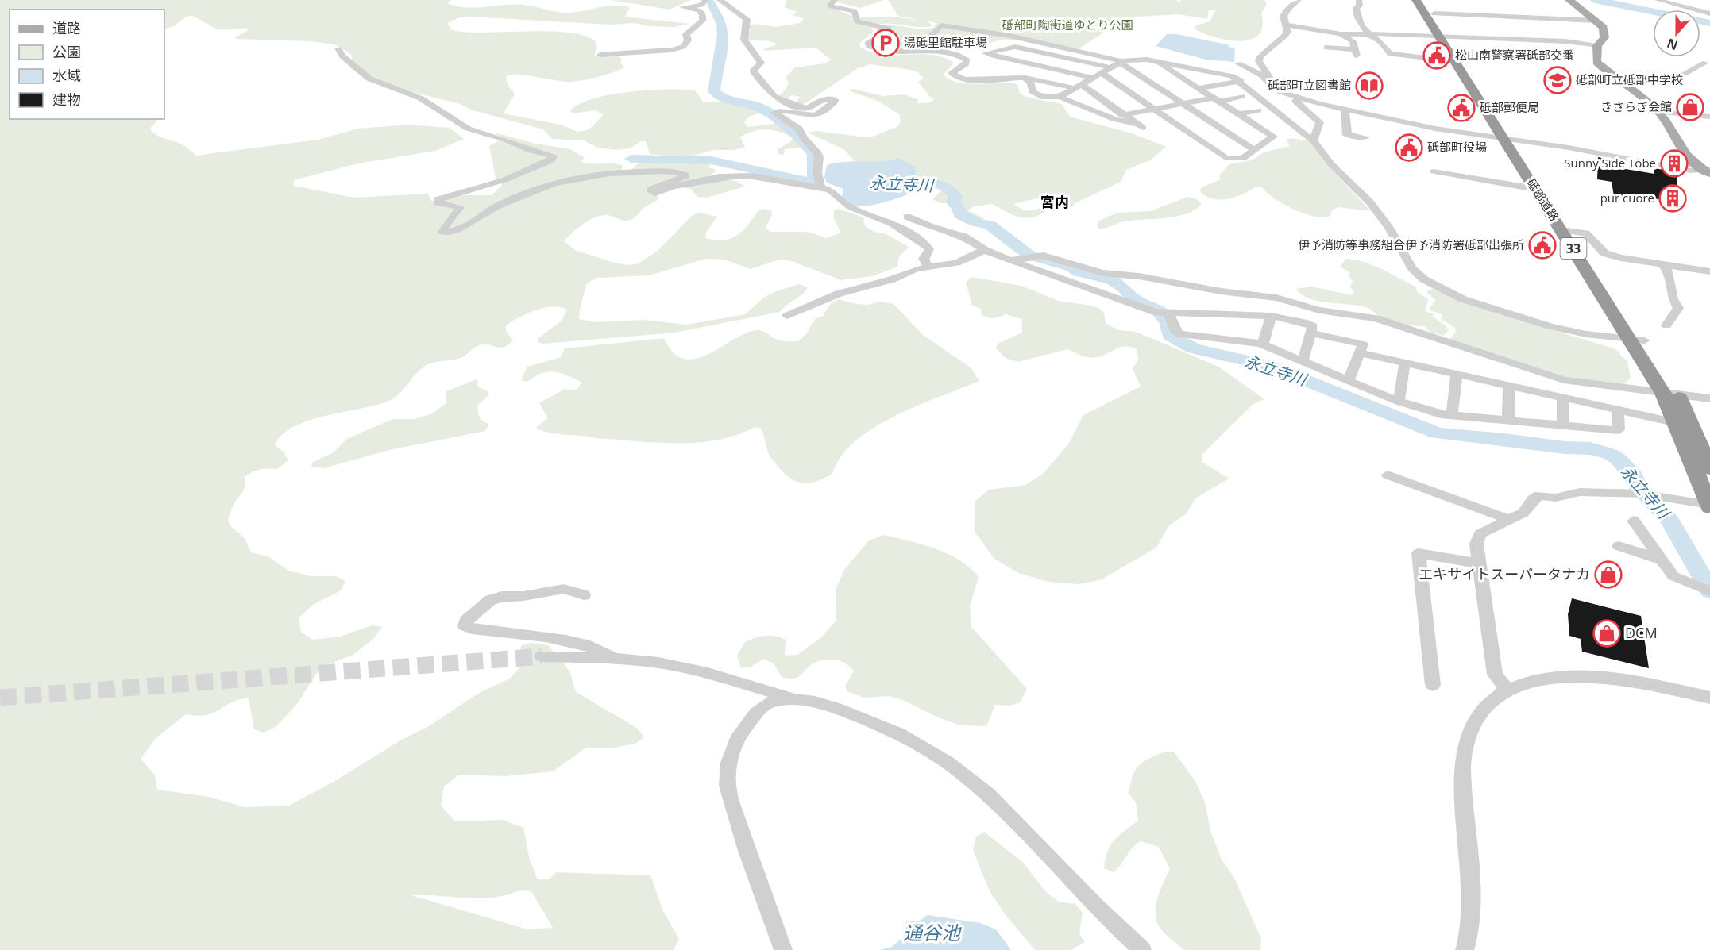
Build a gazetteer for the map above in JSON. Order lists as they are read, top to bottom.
{
  "streets": {
    "highway": ["砥部道路", "33"]
  },
  "districts": ["宮内"],
  "water": ["永立寺川", "通谷池"],
  "parks": ["砥部町陶街道ゆとり公園"],
  "places": {
    "parking": ["湯砥里館駐車場"],
    "public building": [
      "松山南警察署砥部交番",
      "砥部郵便局",
      "砥部町役場",
      "伊予消防等事務組合伊予消防署砥部出張所"
    ],
    "school or university": ["砥部町立砥部中学校"],
    "library": ["砥部町立図書館"],
    "shop": ["きさらぎ会館", "エキサイトスーパータナカ", "DCM"],
    "building": ["Sunny Side Tobe", "pur cuore"]
  },
  "legend": [
    "道路",
    "公園",
    "水域",
    "建物"
  ],
  "north": "bottom"
}
